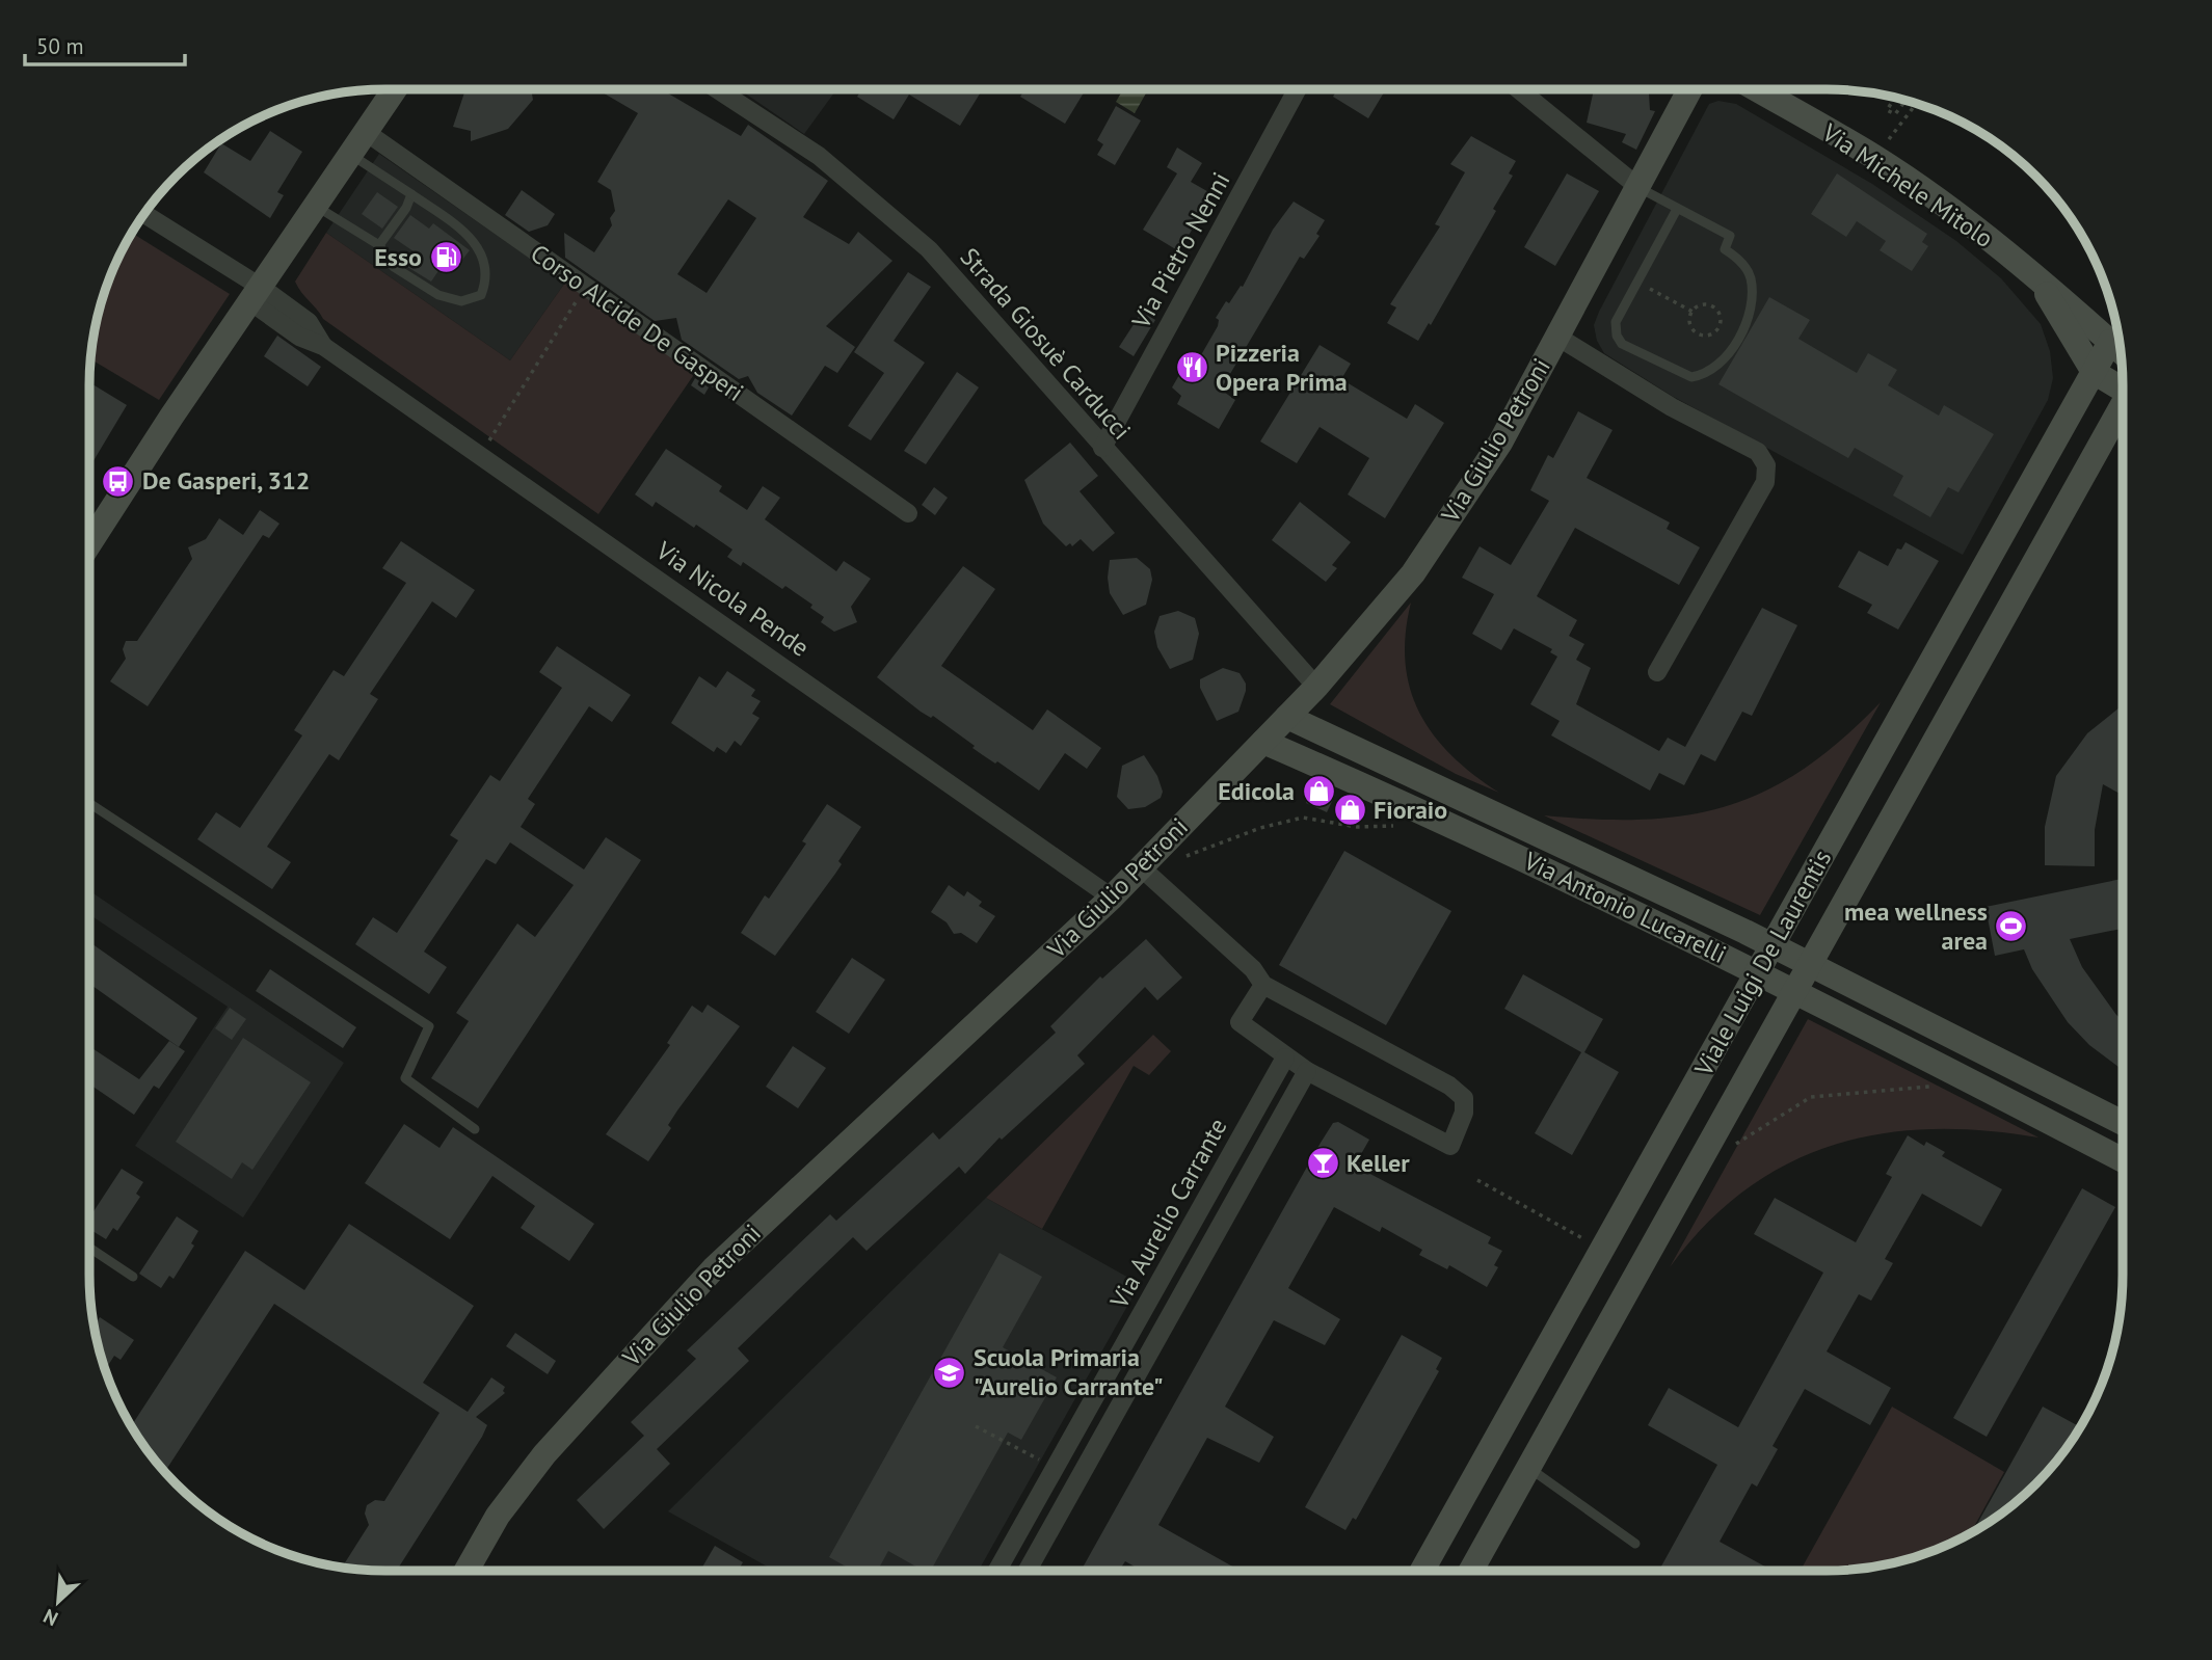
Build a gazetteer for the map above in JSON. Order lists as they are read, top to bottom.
{
  "streets": {
    "street": [
      "Via Michele Mitolo",
      "Via Pietro Nenni",
      "Corso Alcide De Gasperi",
      "Strada Giosuè Carducci",
      "Via Giulio Petroni",
      "Via Nicola Pende",
      "Via Antonio Lucarelli",
      "Viale Luigi De Laurentis",
      "Via Aurelio Carrante"
    ]
  },
  "crossings": [
    ["Via Michele Mitolo", "Viale Luigi De Laurentis"],
    ["Via Pietro Nenni", "Strada Giosuè Carducci"],
    ["Strada Giosuè Carducci", "Via Giulio Petroni"],
    ["Via Giulio Petroni", "Via Nicola Pende"],
    ["Via Giulio Petroni", "Via Antonio Lucarelli"],
    ["Via Antonio Lucarelli", "Viale Luigi De Laurentis"]
  ],
  "places": {
    "fuel station": ["Esso"],
    "restaurant": ["Pizzeria Opera Prima"],
    "bus stop": ["De Gasperi, 312"],
    "shop": ["Edicola", "Fioraio"],
    "sports": ["mea wellness area"],
    "bar": ["Keller"],
    "school or university": ["Scuola Primaria \"Aurelio Carrante\""]
  },
  "scale_bar": "50 m",
  "north": "bottom left"
}
